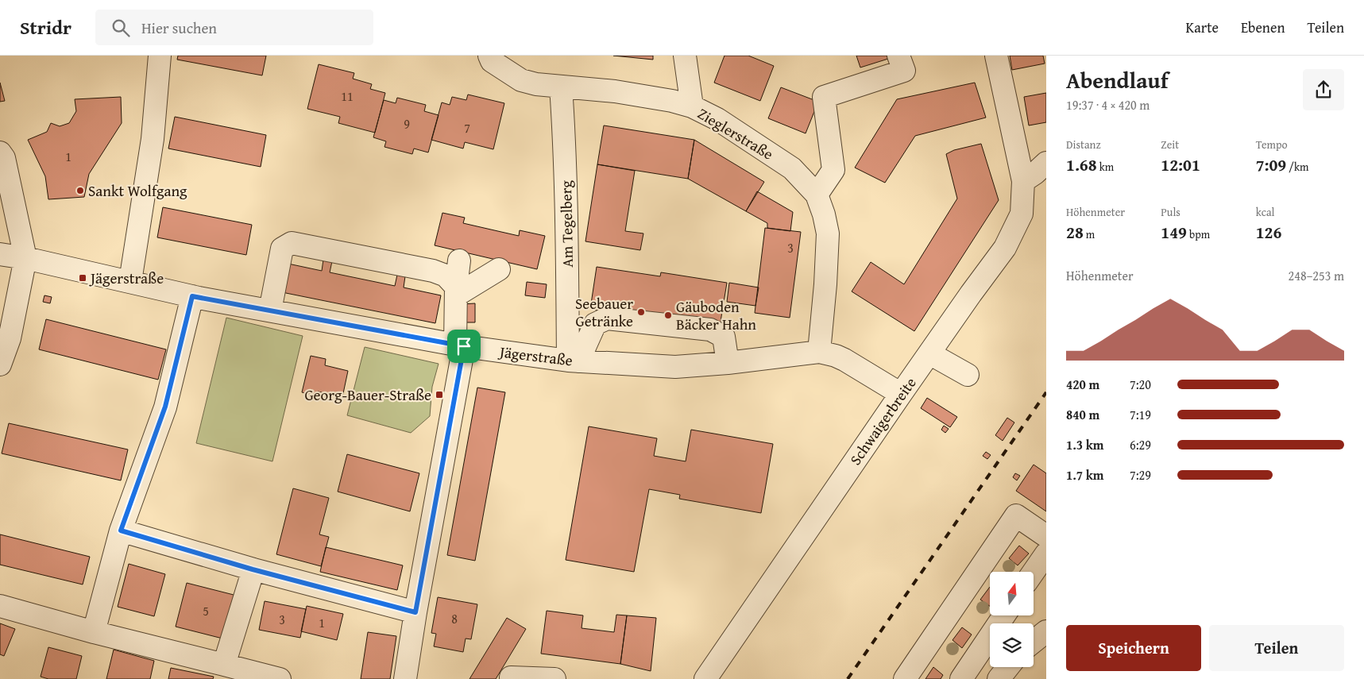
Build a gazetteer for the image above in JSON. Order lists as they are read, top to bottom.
{
  "streets": {
    "street": [
      "Zieglerstraße",
      "Am Tegelberg",
      "Jägerstraße",
      "Schwaigerbreite"
    ]
  },
  "crossings": [
    ["Zieglerstraße", "Jägerstraße"],
    ["Am Tegelberg", "Jägerstraße"],
    ["Jägerstraße", "Schwaigerbreite"]
  ],
  "places": {
    "other": ["Sankt Wolfgang", "Seebauer Getränke", "Gäuboden Bäcker Hahn"],
    "transit": ["Jägerstraße", "Georg-Bauer-Straße"]
  },
  "house_numbers": [
    "11",
    "9",
    "7",
    "1",
    "3",
    "5",
    "8",
    "3",
    "1"
  ],
  "north": "top",
  "page": {
    "header": "Stridr",
    "search": "Hier suchen",
    "nav": ["Karte", "Ebenen", "Teilen"],
    "heading": ["Abendlauf", "19:37 · 4 × 420 m"],
    "stats": [
      ["Distanz", "1.68 km"],
      ["Zeit", "12:01"],
      ["Tempo", "7:09 /km"],
      ["Höhenmeter", "28 m"],
      ["Puls", "149 bpm"],
      ["kcal", "126"]
    ],
    "chart": ["Höhenmeter", "248–253 m"],
    "list": [
      {
        "name": "420 m",
        "note": "7:20"
      },
      {
        "name": "840 m",
        "note": "7:19"
      },
      {
        "name": "1.3 km",
        "note": "6:29"
      },
      {
        "name": "1.7 km",
        "note": "7:29"
      }
    ],
    "buttons": ["Speichern", "Teilen"]
  }
}
